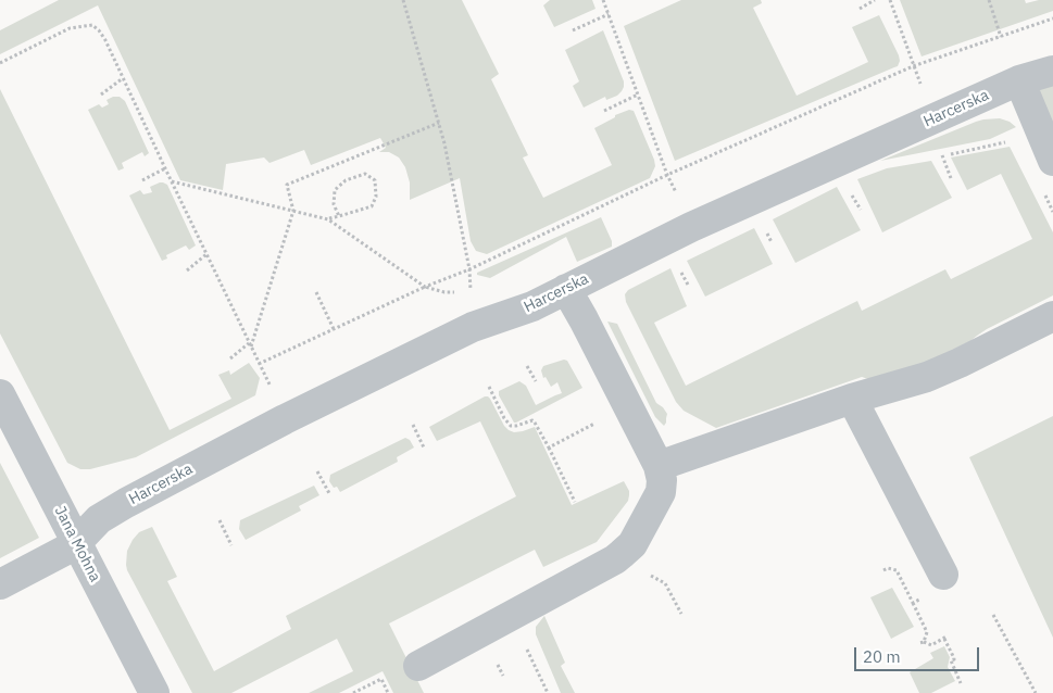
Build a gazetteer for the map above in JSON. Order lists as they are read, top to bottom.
{
  "streets": {
    "street": ["Harcerska", "Jana Mohna"]
  },
  "crossings": [
    ["Harcerska", "Jana Mohna"]
  ],
  "scale_bar": "20 m"
}
